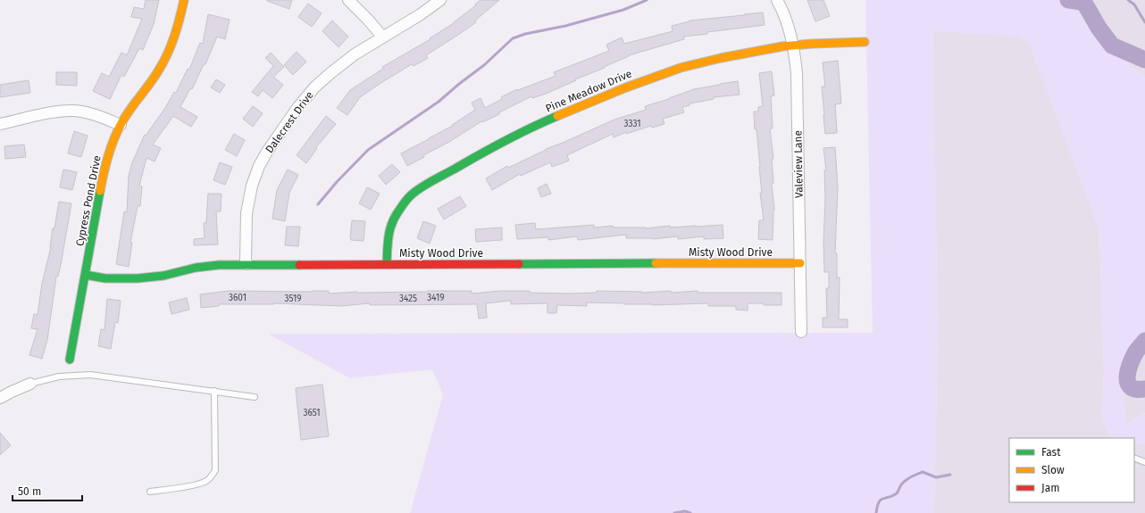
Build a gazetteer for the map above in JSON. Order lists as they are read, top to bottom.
{
  "streets": {
    "street": [
      "Pine Meadow Drive",
      "Dalecrest Drive",
      "Valeview Lane",
      "Cypress Pond Drive",
      "Misty Wood Drive"
    ]
  },
  "crossings": [
    ["Pine Meadow Drive", "Valeview Lane"],
    ["Pine Meadow Drive", "Misty Wood Drive"],
    ["Dalecrest Drive", "Misty Wood Drive"],
    ["Valeview Lane", "Misty Wood Drive"],
    ["Cypress Pond Drive", "Misty Wood Drive"]
  ],
  "house_numbers": [
    "3331",
    "3601",
    "3419",
    "3519",
    "3425",
    "3651"
  ],
  "legend": ["Fast", "Slow", "Jam"],
  "scale_bar": "50 m"
}
